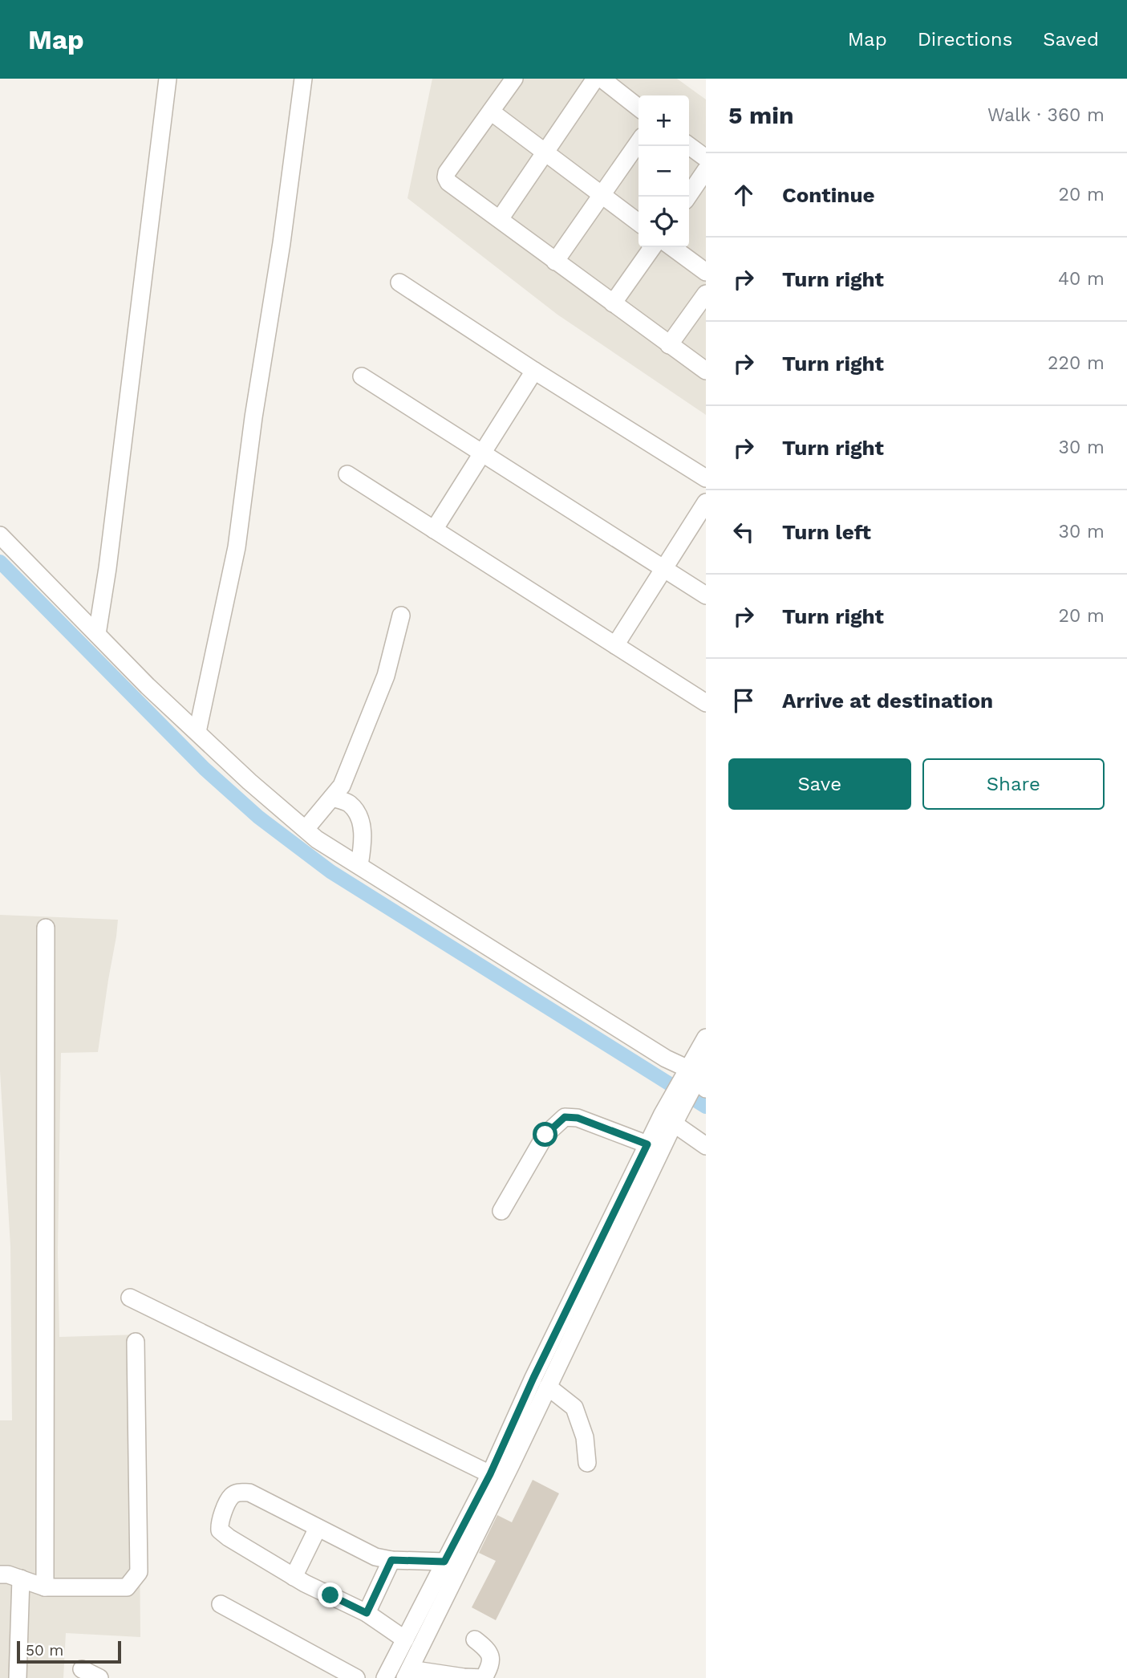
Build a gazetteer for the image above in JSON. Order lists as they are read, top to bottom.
{
  "scale_bar": "50 m",
  "page": {
    "header": "Map",
    "nav": ["Map", "Directions", "Saved"],
    "heading": ["5 min", "Walk · 360 m"],
    "map_buttons": ["+", "−"],
    "list": [
      ["Continue", "20 m"],
      ["Turn right", "40 m"],
      ["Turn right", "220 m"],
      ["Turn right", "30 m"],
      ["Turn left", "30 m"],
      ["Turn right", "20 m"],
      "Arrive at destination"
    ],
    "buttons": ["Save", "Share"],
    "scale": "50 m"
  }
}
